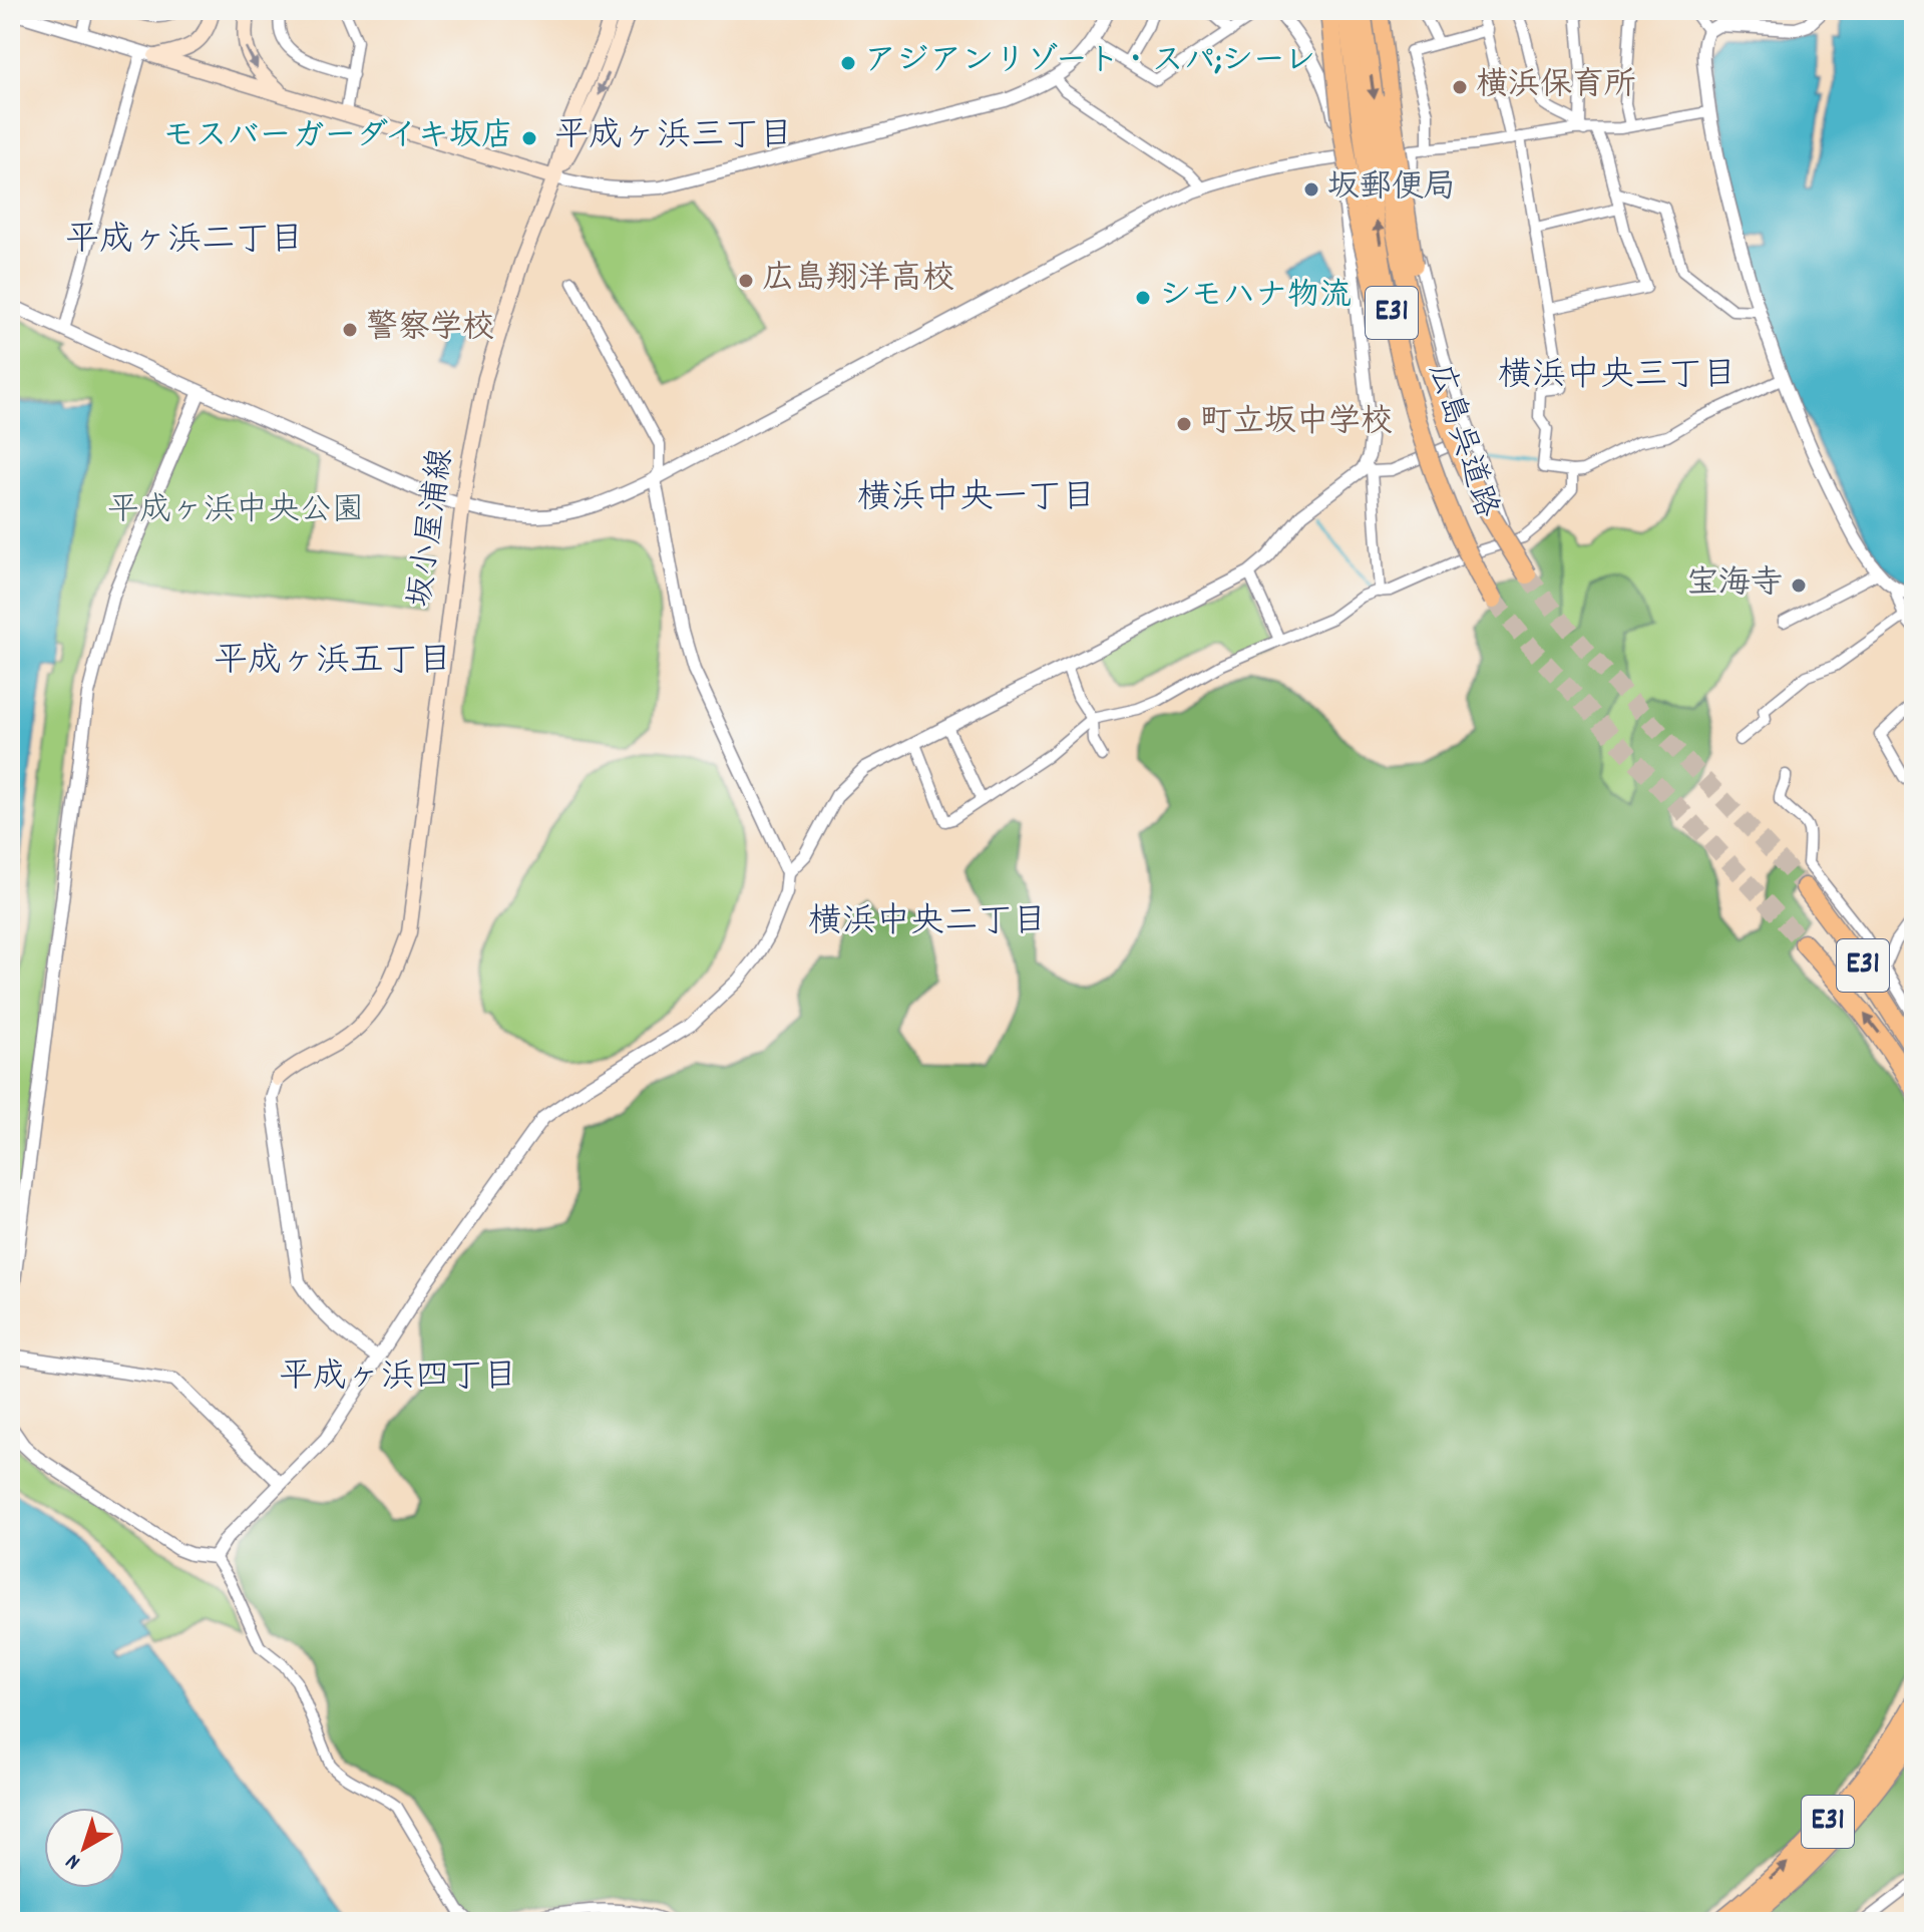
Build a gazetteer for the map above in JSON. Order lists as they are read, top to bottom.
{
  "streets": {
    "highway": ["E31", "広島呉道路"],
    "main road": ["坂小屋浦線"]
  },
  "districts": [
    "平成ヶ浜三丁目",
    "平成ヶ浜二丁目",
    "横浜中央三丁目",
    "横浜中央一丁目",
    "平成ヶ浜五丁目",
    "横浜中央二丁目",
    "平成ヶ浜四丁目"
  ],
  "parks": ["平成ヶ浜中央公園"],
  "places": [
    "アジアンリゾート・スパ;シーレ",
    "横浜保育所",
    "モスバーガーダイキ坂店",
    "坂郵便局",
    "広島翔洋高校",
    "シモハナ物流",
    "警察学校",
    "町立坂中学校",
    "宝海寺"
  ],
  "north": "bottom left"
}
